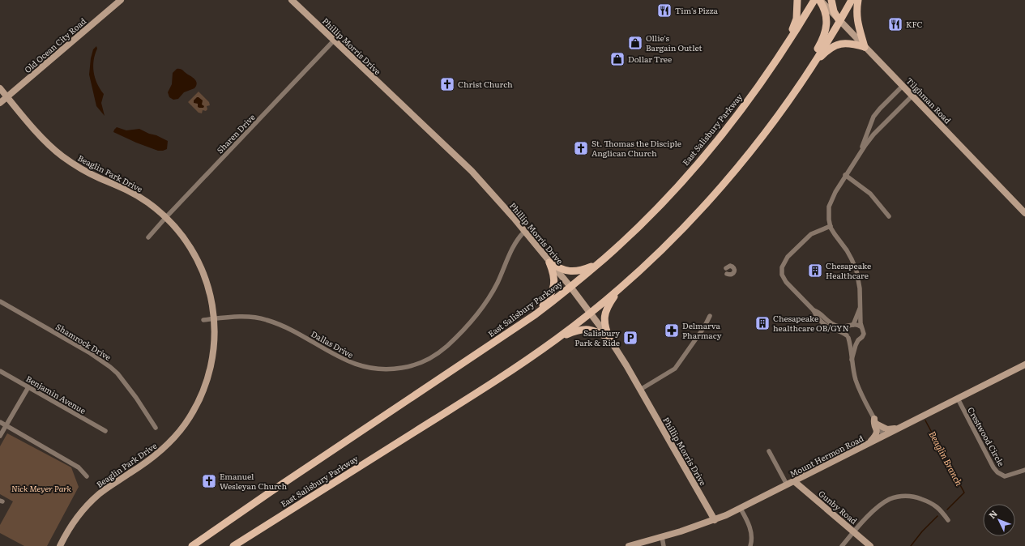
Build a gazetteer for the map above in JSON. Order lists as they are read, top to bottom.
{
  "streets": {
    "main road": [
      "Old Ocean City Road",
      "Phillip Morris Drive",
      "Tilghman Road",
      "East Salisbury Parkway",
      "Beaglin Park Drive",
      "Mount Hermon Road",
      "Gunby Road"
    ],
    "street": [
      "Sharen Drive",
      "Shamrock Drive",
      "Dallas Drive",
      "Benjamin Avenue",
      "Crestwood Circle"
    ]
  },
  "crossings": [
    ["Old Ocean City Road", "Beaglin Park Drive"],
    ["Phillip Morris Drive", "East Salisbury Parkway"],
    ["Phillip Morris Drive", "Sharen Drive"],
    ["Phillip Morris Drive", "Dallas Drive"],
    ["Phillip Morris Drive", "Mount Hermon Road"],
    ["Tilghman Road", "East Salisbury Parkway"],
    ["Sharen Drive", "Beaglin Park Drive"],
    ["Beaglin Park Drive", "Dallas Drive"],
    ["Crestwood Circle", "Mount Hermon Road"],
    ["Mount Hermon Road", "Gunby Road"]
  ],
  "water": ["Beaglin Branch"],
  "parks": ["Nick Meyer Park"],
  "places": {
    "restaurant": ["Tim's Pizza", "KFC"],
    "shop": ["Ollie's Bargain Outlet", "Dollar Tree"],
    "church": ["Christ Church", "St. Thomas the Disciple Anglican Church", "Emanuel Wesleyan Church"],
    "building": ["Chesapeake Healthcare", "Chesapeake healthcare OB/GYN"],
    "pharmacy": ["Delmarva Pharmacy"],
    "parking": ["Salisbury Park & Ride"]
  },
  "north": "top left"
}
